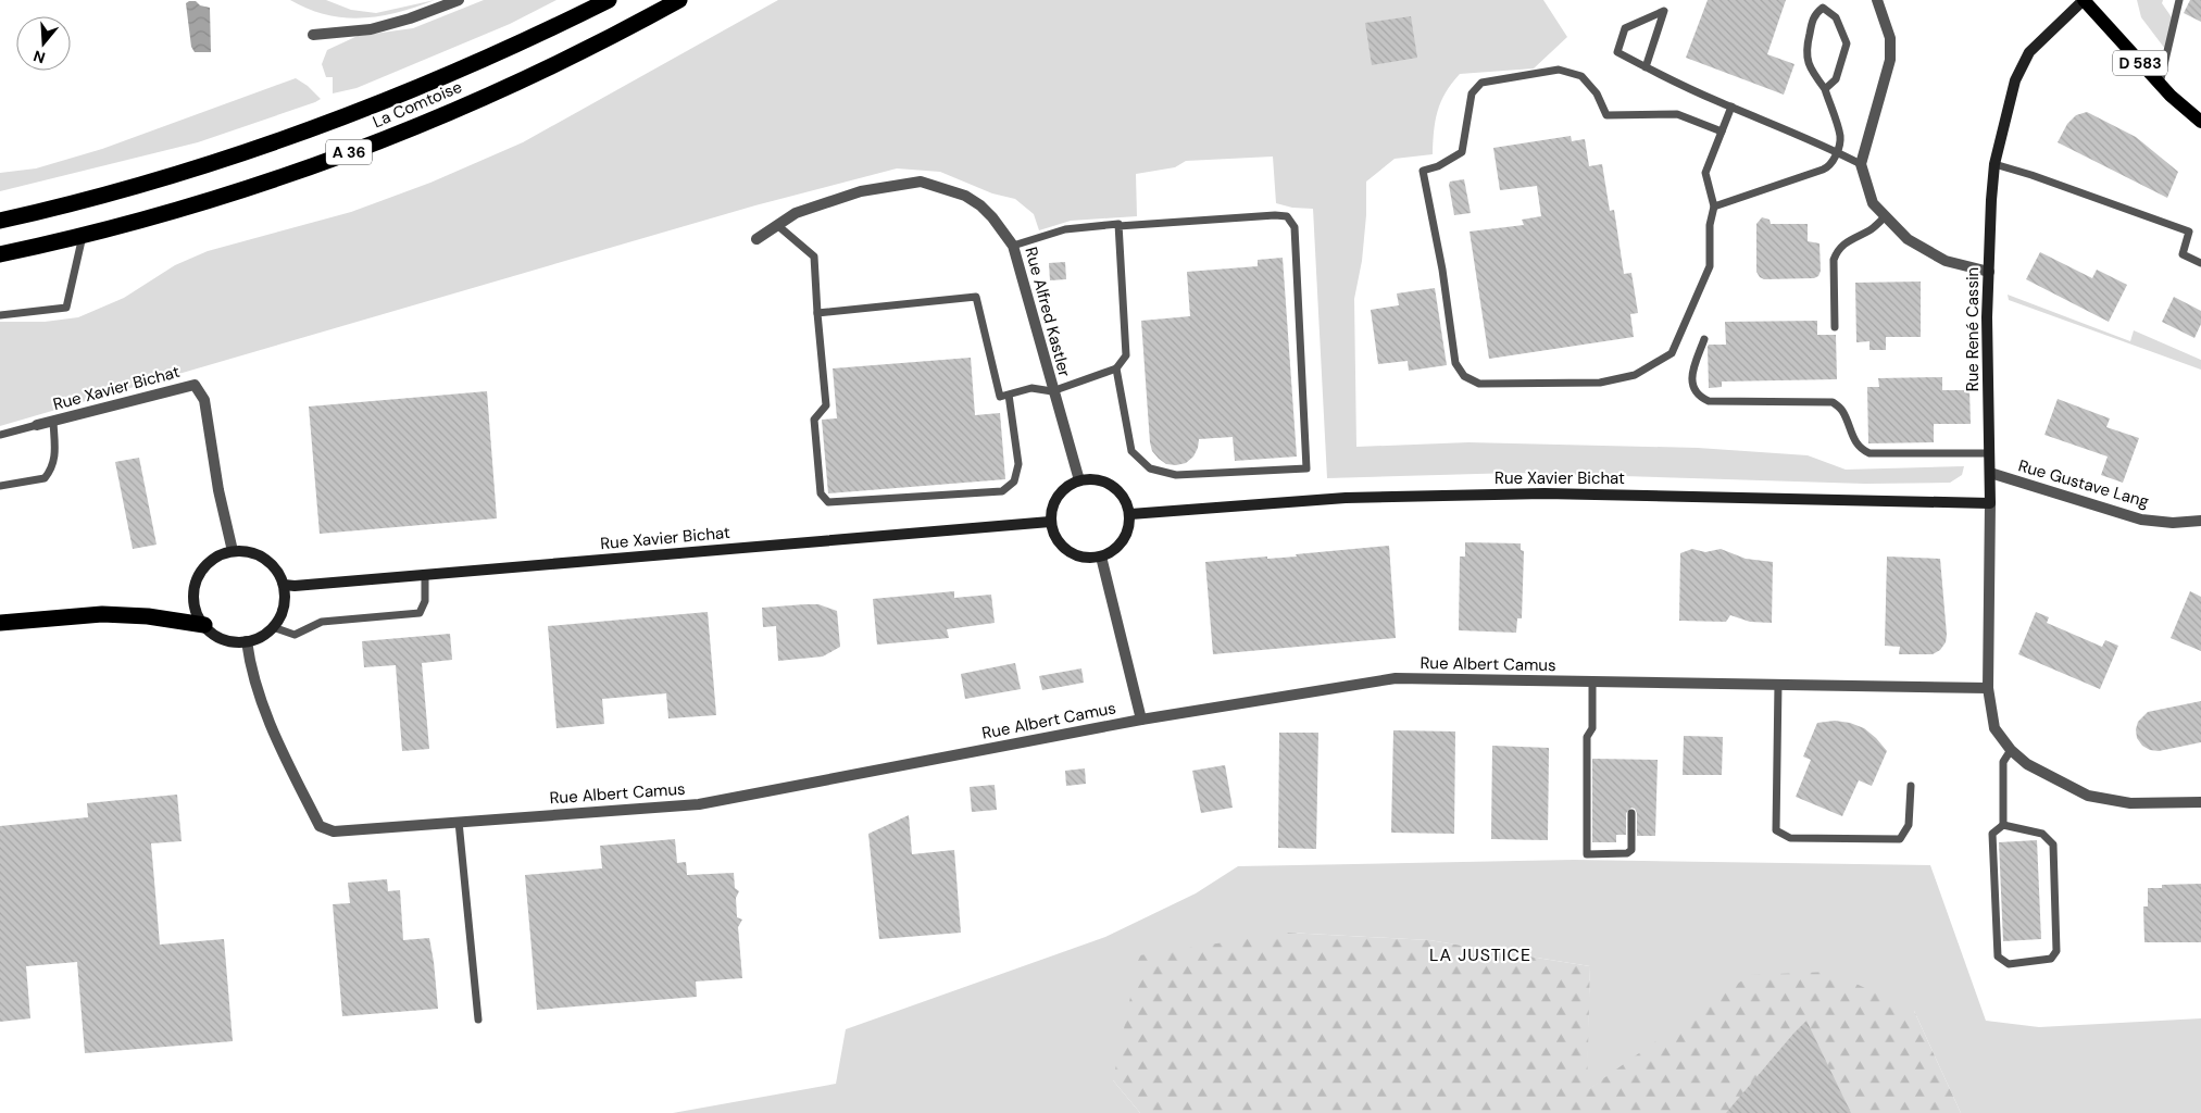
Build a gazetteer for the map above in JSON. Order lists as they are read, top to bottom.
{
  "streets": {
    "highway": ["La Comtoise", "A 36"],
    "main road": ["D 583", "Rue René Cassin", "Rue Xavier Bichat"],
    "street": ["Rue Alfred Kastler", "Rue Gustave Lang", "Rue Albert Camus"]
  },
  "crossings": [
    ["D 583", "Rue René Cassin"],
    ["Rue Alfred Kastler", "Rue Xavier Bichat"],
    ["Rue René Cassin", "Rue Xavier Bichat"],
    ["Rue René Cassin", "Rue Gustave Lang"],
    ["Rue René Cassin", "Rue Albert Camus"],
    ["Rue Xavier Bichat", "Rue Albert Camus"]
  ],
  "districts": ["LA JUSTICE"],
  "north": "bottom"
}
